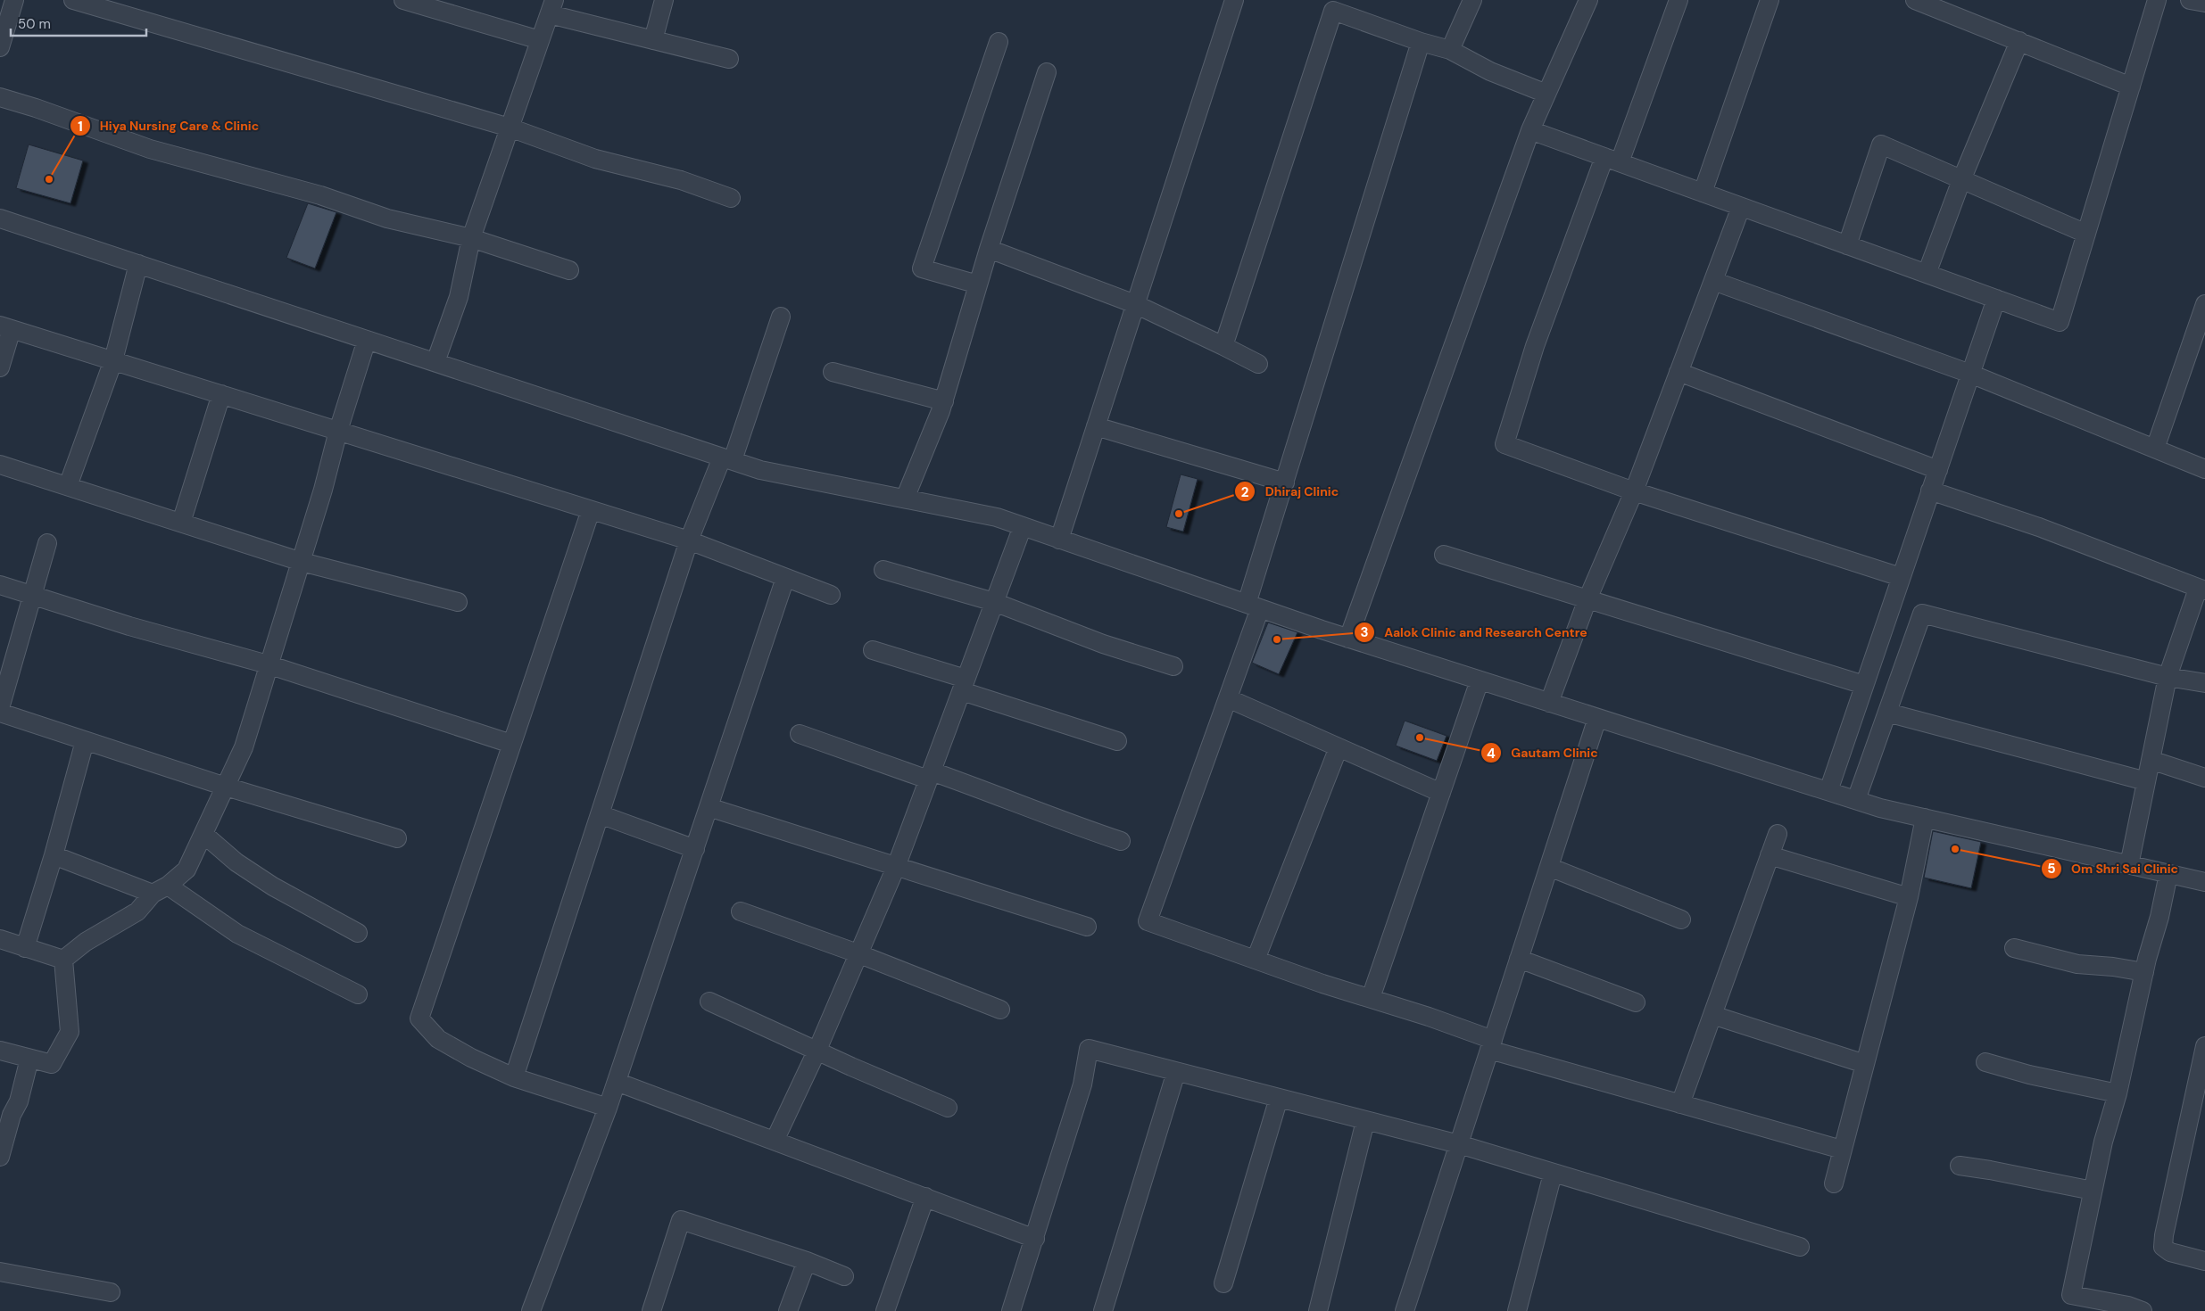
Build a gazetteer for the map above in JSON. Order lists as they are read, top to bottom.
{
  "places": [
    "Hiya Nursing Care & Clinic",
    "Dhiraj Clinic",
    "Aalok Clinic and Research Centre",
    "Gautam Clinic",
    "Om Shri Sai Clinic"
  ],
  "scale_bar": "50 m"
}
